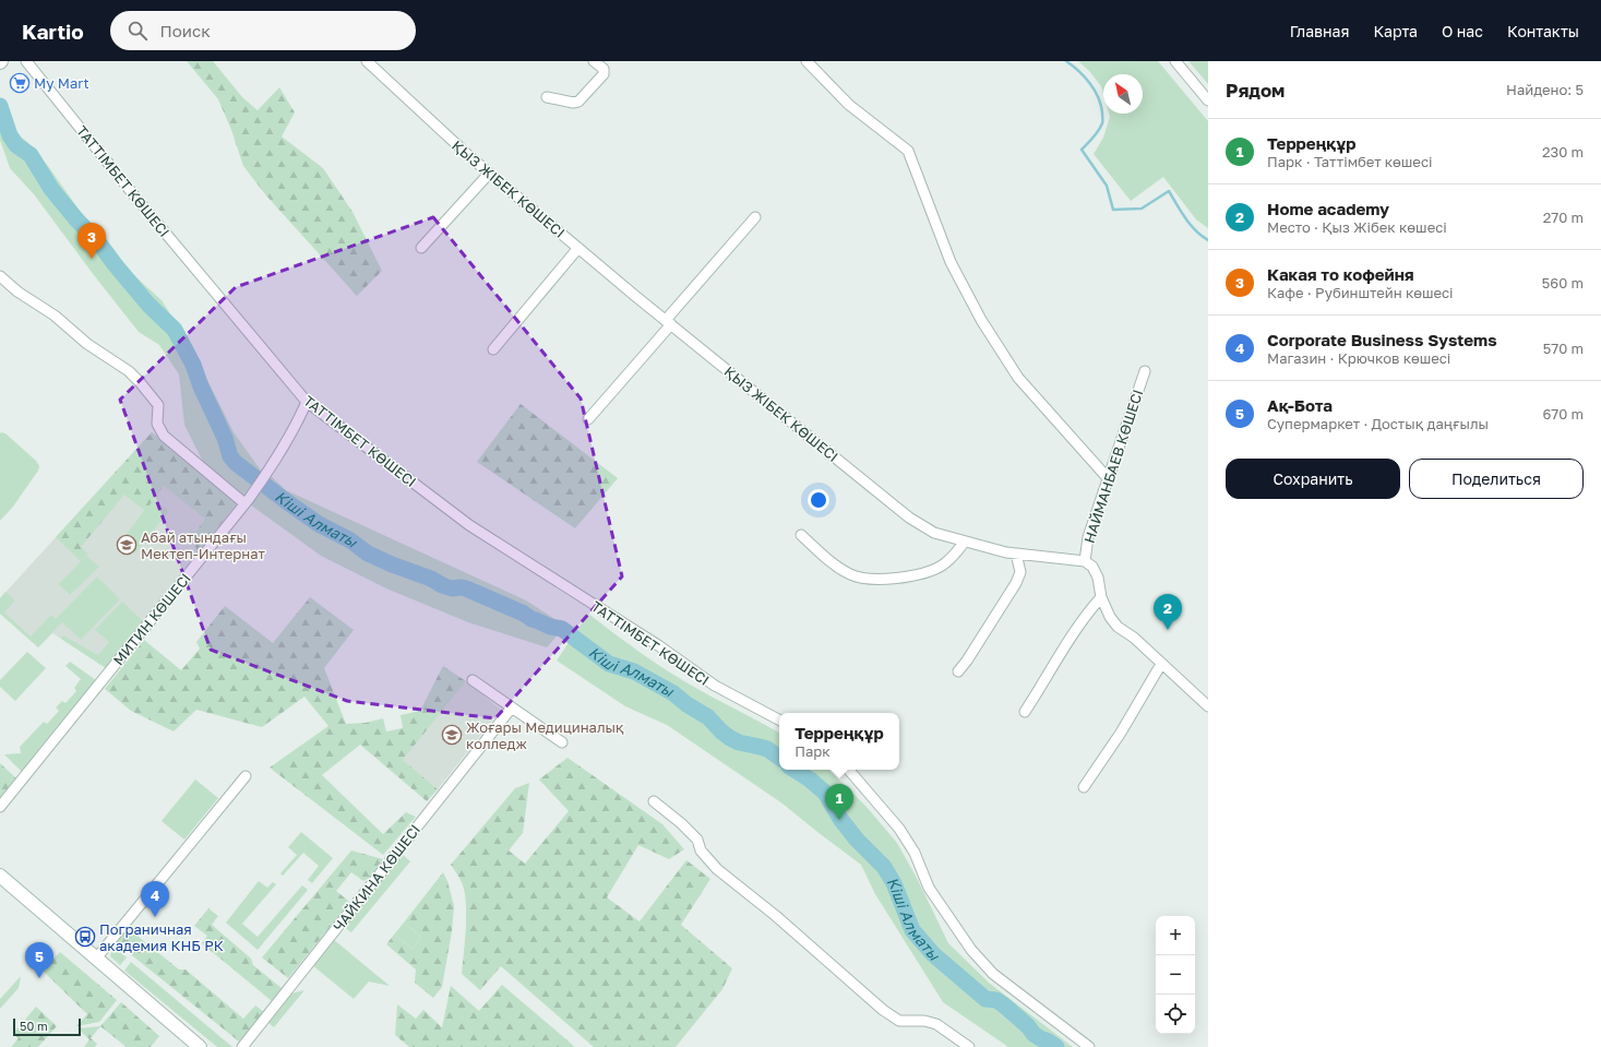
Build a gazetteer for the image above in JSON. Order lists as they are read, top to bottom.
{
  "streets": {
    "street": [
      "ТАТТІМБЕТ КӨШЕСІ",
      "ҚЫЗ ЖІБЕК КӨШЕСІ",
      "НАЙМАНБАЕВ КӨШЕСІ",
      "МИТИН КӨШЕСІ",
      "ЧАЙКИНА КӨШЕСІ"
    ]
  },
  "crossings": [
    ["ТАТТІМБЕТ КӨШЕСІ", "МИТИН КӨШЕСІ"],
    ["ҚЫЗ ЖІБЕК КӨШЕСІ", "НАЙМАНБАЕВ КӨШЕСІ"]
  ],
  "water": ["Кіші Алматы"],
  "places": {
    "supermarket": ["My Mart"],
    "school or university": ["Абай атындағы Мектеп-Интернат", "Жоғары Медициналық колледж"],
    "bus stop": ["Пограничная академия КНБ РК"]
  },
  "scale_bar": "50 m",
  "north": "top left",
  "page": {
    "header": "Kartio",
    "search": "Поиск",
    "nav": [
      "Главная",
      "Карта",
      "О нас",
      "Контакты"
    ],
    "heading": ["Рядом", "Найдено: 5"],
    "list": [
      {
        "mark": "1",
        "name": "Терреңқұр",
        "note": "Парк · Таттімбет көшесі",
        "value": "230 m"
      },
      {
        "mark": "2",
        "name": "Home academy",
        "note": "Место · Қыз Жібек көшесі",
        "value": "270 m"
      },
      {
        "mark": "3",
        "name": "Какая то кофейня",
        "note": "Кафе · Рубинштейн көшесі",
        "value": "560 m"
      },
      {
        "mark": "4",
        "name": "Corporate Business Systems",
        "note": "Магазин · Крючков көшесі",
        "value": "570 m"
      },
      {
        "mark": "5",
        "name": "Ақ-Бота",
        "note": "Супермаркет · Достық даңғылы",
        "value": "670 m"
      }
    ],
    "pins": [
      "3",
      "2",
      "1",
      "4",
      "5"
    ],
    "buttons": ["Сохранить", "Поделиться"],
    "popup": ["Терреңқұр", "Парк"],
    "map_buttons": ["+", "−"],
    "scale": "50 m"
  }
}
